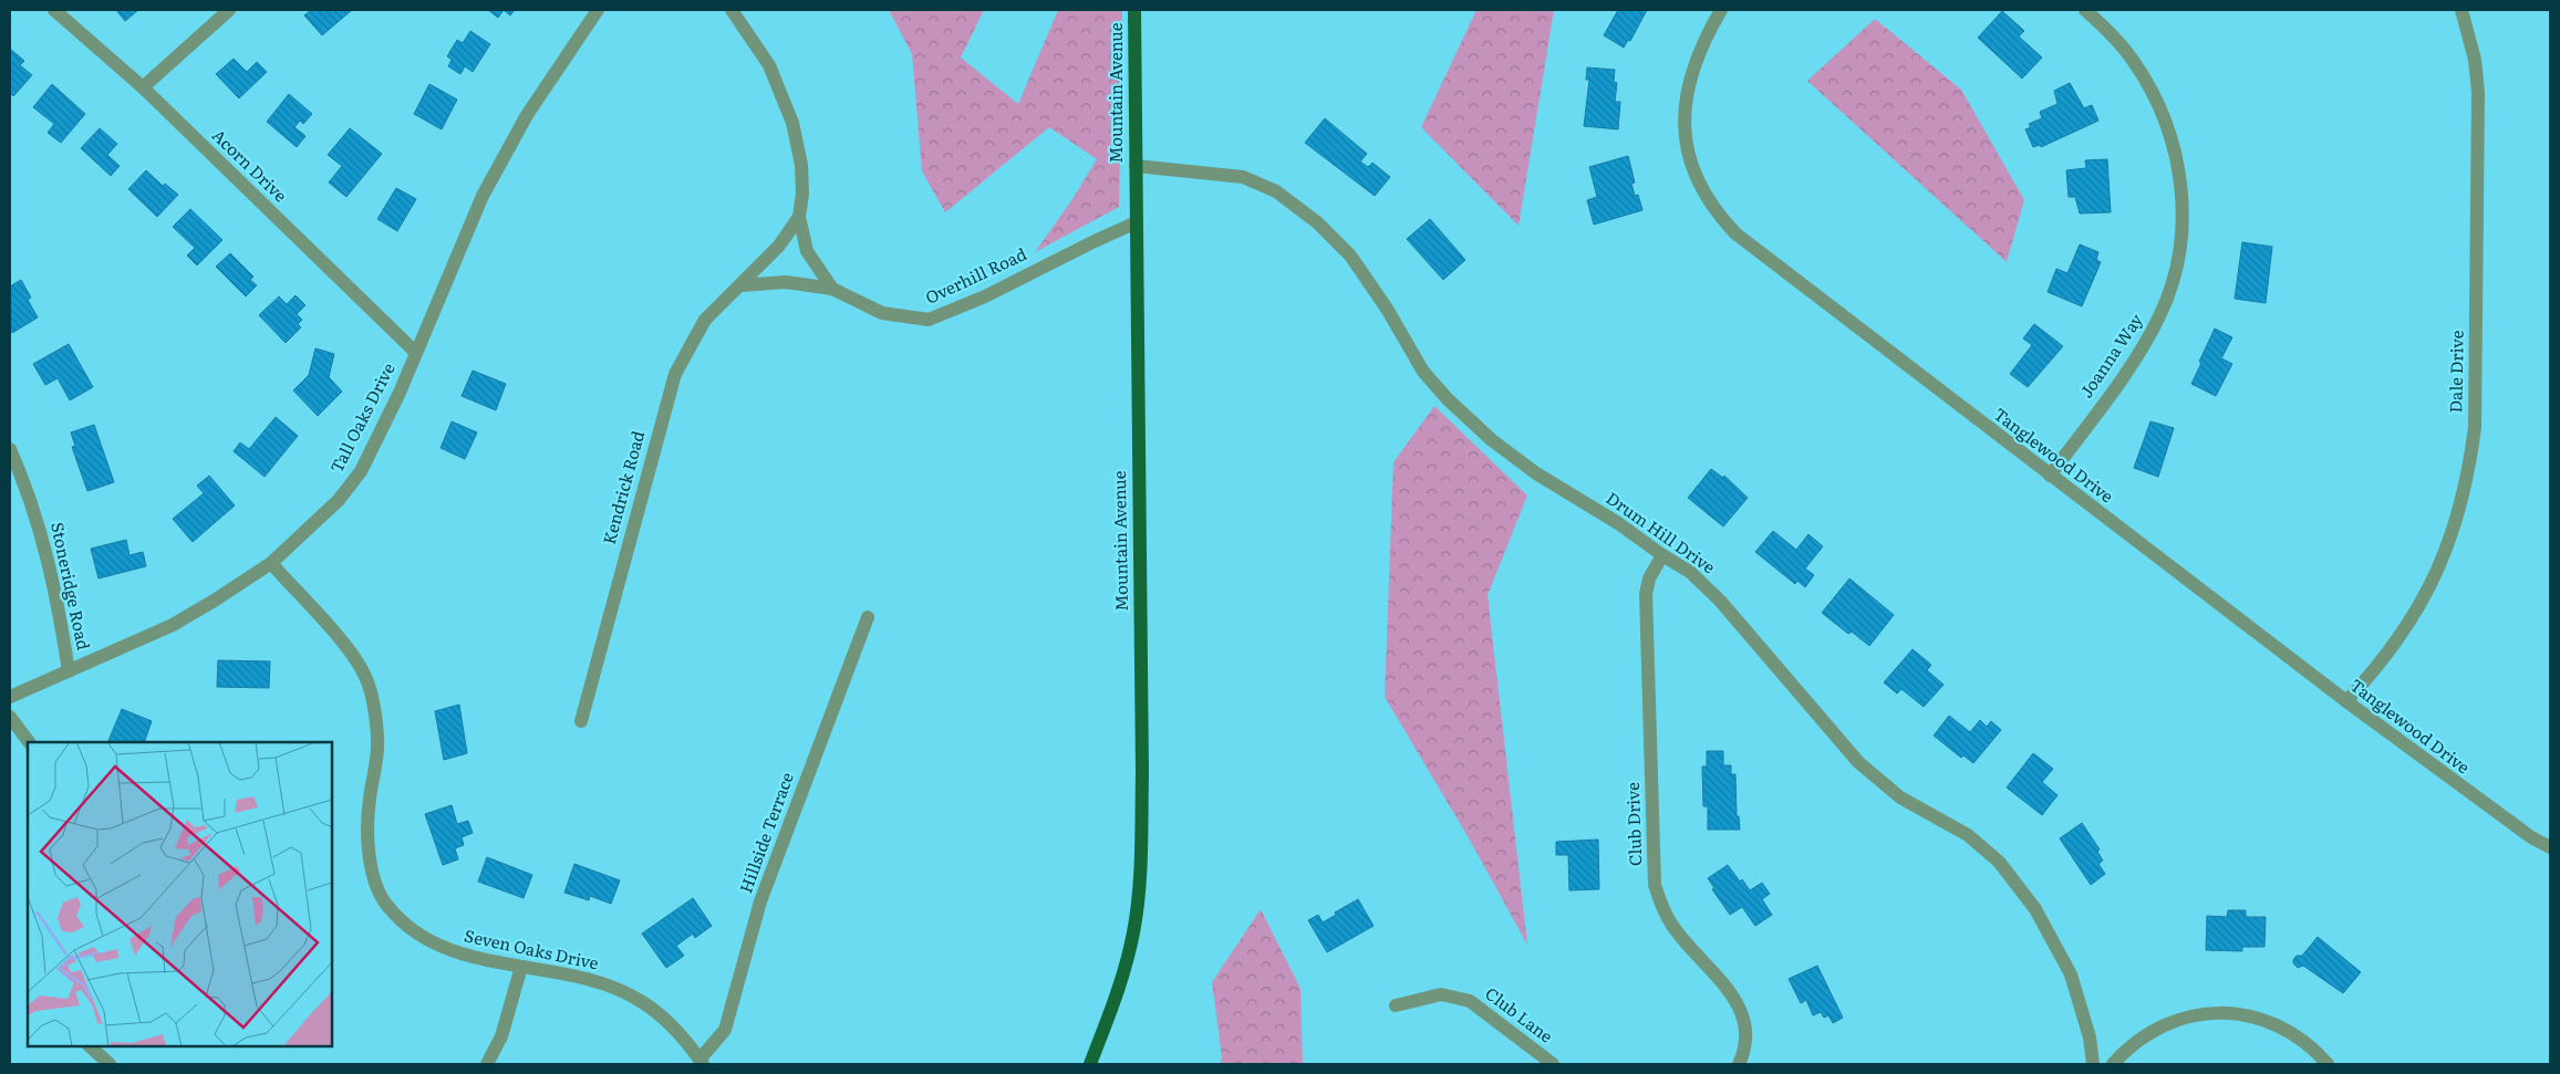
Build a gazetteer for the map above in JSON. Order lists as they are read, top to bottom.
{
  "streets": {
    "main road": ["Mountain Avenue"],
    "street": [
      "Acorn Drive",
      "Overhill Road",
      "Joanna Way",
      "Dale Drive",
      "Tall Oaks Drive",
      "Tanglewood Drive",
      "Kendrick Road",
      "Drum Hill Drive",
      "Stoneridge Road",
      "Club Drive",
      "Hillside Terrace",
      "Seven Oaks Drive",
      "Club Lane"
    ]
  },
  "crossings": [
    ["Mountain Avenue", "Overhill Road"],
    ["Mountain Avenue", "Drum Hill Drive"],
    ["Acorn Drive", "Tall Oaks Drive"],
    ["Joanna Way", "Tanglewood Drive"],
    ["Dale Drive", "Tanglewood Drive"],
    ["Tall Oaks Drive", "Stoneridge Road"],
    ["Tall Oaks Drive", "Seven Oaks Drive"],
    ["Drum Hill Drive", "Club Drive"],
    ["Hillside Terrace", "Seven Oaks Drive"]
  ]
}
